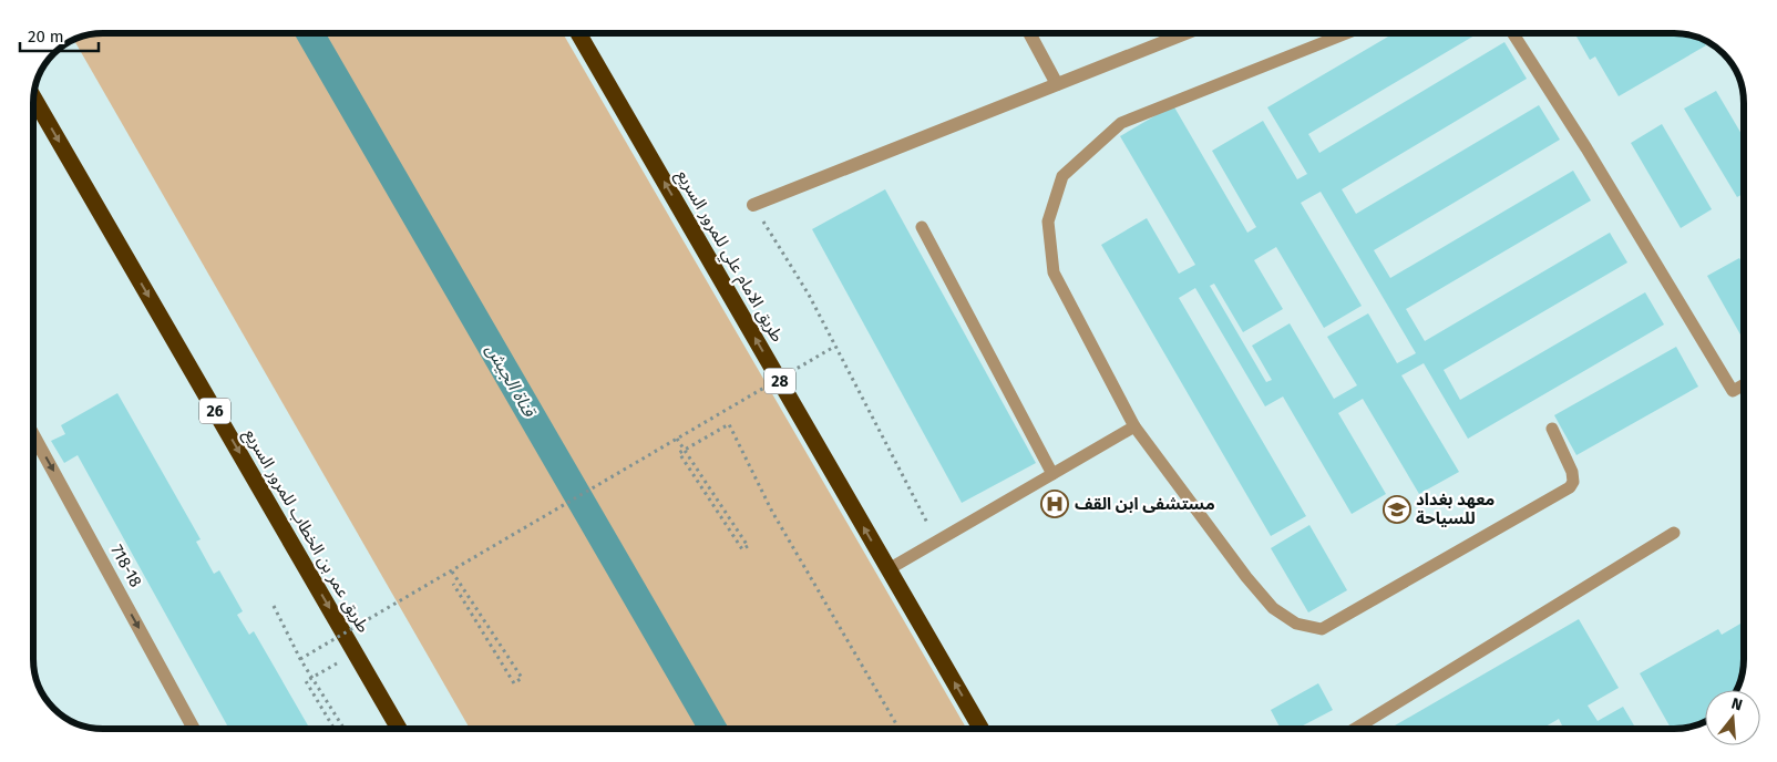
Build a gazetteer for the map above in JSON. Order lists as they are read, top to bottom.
{
  "streets": {
    "highway": [
      "طريق الامام علي للمرور السريع",
      "28",
      "26",
      "طريق عمر بن الخطاب للمرور السريع"
    ],
    "street": ["718-18"]
  },
  "one_way": ["طريق الامام علي للمرور السريع", "طريق عمر بن الخطاب للمرور السريع", "718-18"],
  "water": ["قناة الجيش"],
  "places": {
    "hospital": ["مستشفى ابن القف"],
    "school or university": ["معهد بغداد للسياحة"]
  },
  "scale_bar": "20 m",
  "north": "top"
}
